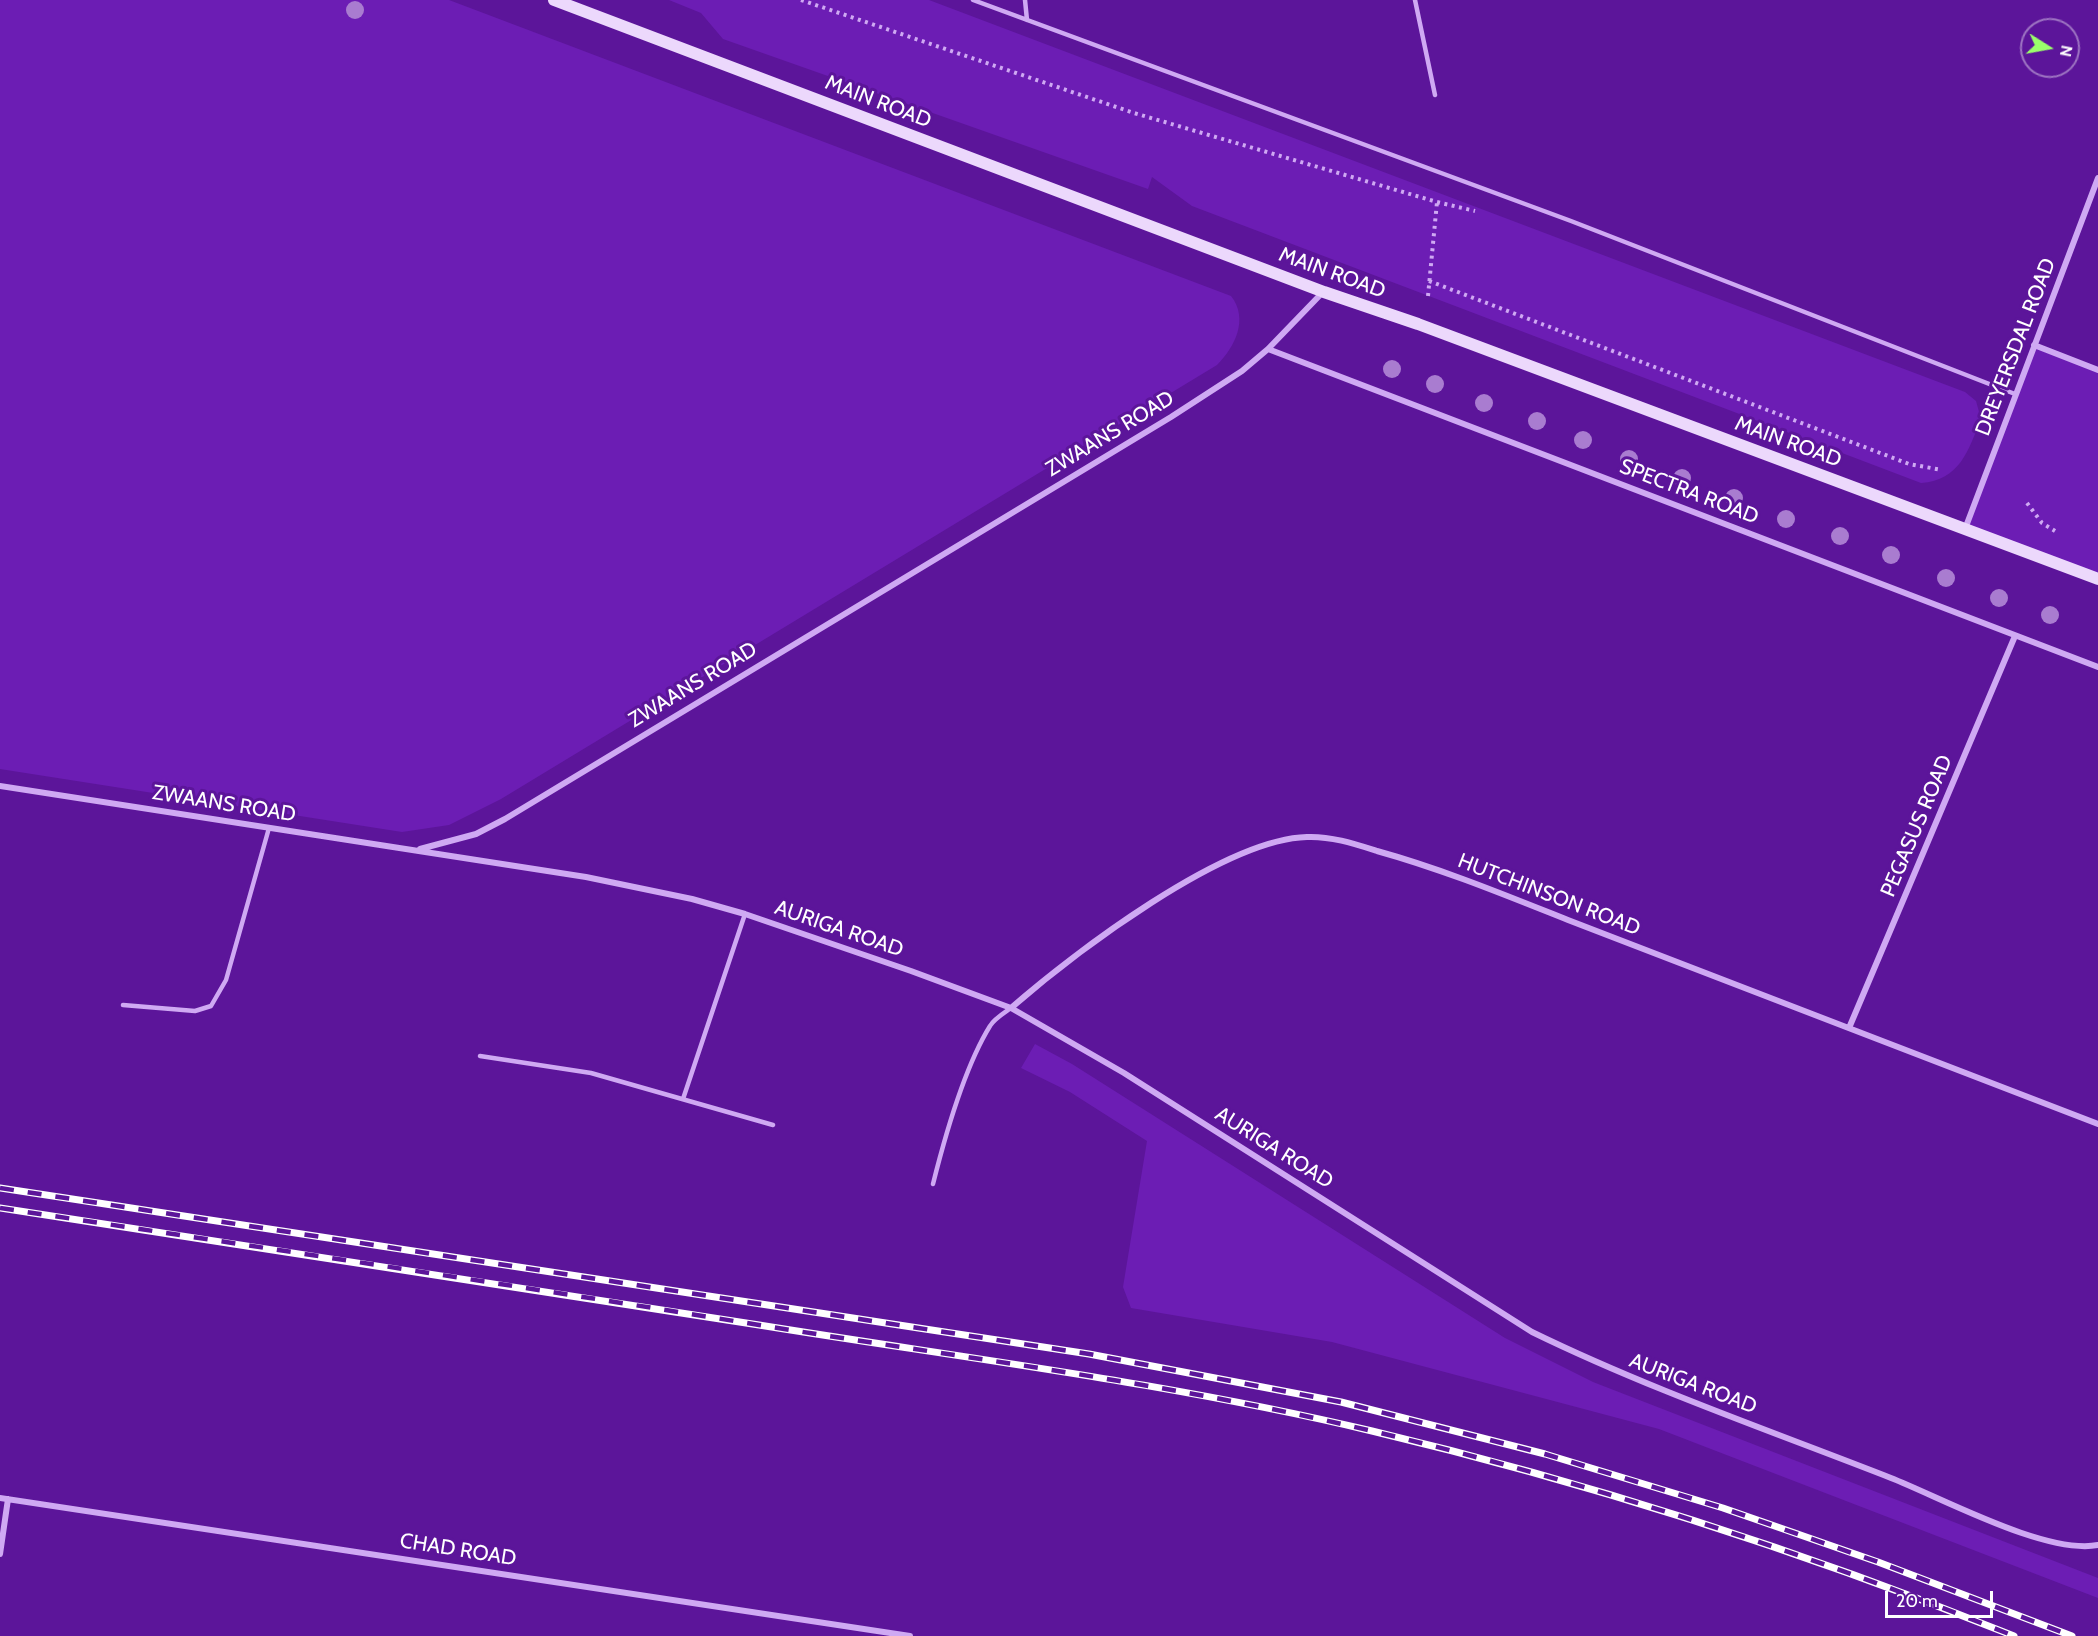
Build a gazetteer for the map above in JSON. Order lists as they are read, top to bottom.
{
  "streets": {
    "main road": ["MAIN ROAD"],
    "street": [
      "DREYERSDAL ROAD",
      "ZWAANS ROAD",
      "SPECTRA ROAD",
      "PEGASUS ROAD",
      "HUTCHINSON ROAD",
      "AURIGA ROAD",
      "CHAD ROAD"
    ]
  },
  "crossings": [
    ["MAIN ROAD", "DREYERSDAL ROAD"],
    ["MAIN ROAD", "ZWAANS ROAD"],
    ["ZWAANS ROAD", "SPECTRA ROAD"],
    ["ZWAANS ROAD", "AURIGA ROAD"],
    ["SPECTRA ROAD", "PEGASUS ROAD"],
    ["PEGASUS ROAD", "HUTCHINSON ROAD"],
    ["HUTCHINSON ROAD", "AURIGA ROAD"]
  ],
  "scale_bar": "20 m",
  "north": "right"
}
